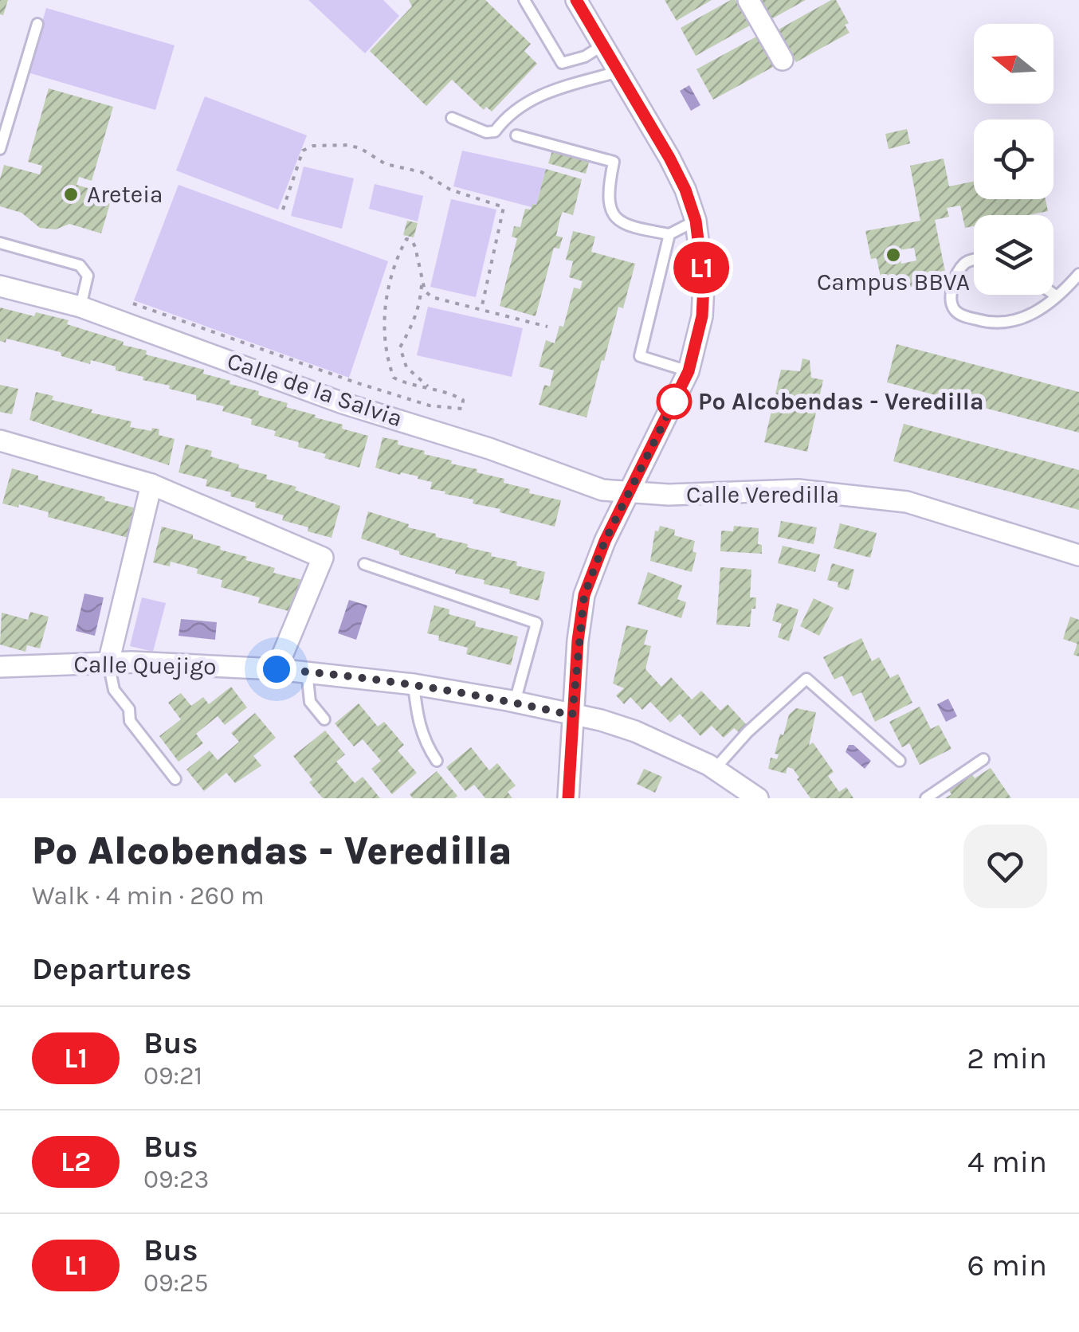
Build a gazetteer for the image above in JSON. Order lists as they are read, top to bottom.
{
  "streets": {
    "street": ["Calle de la Salvia", "Calle Veredilla", "Calle Quejigo"]
  },
  "crossings": [
    ["Calle de la Salvia", "Calle Veredilla"]
  ],
  "places": ["Areteia", "Campus BBVA", "Pº Alcobendas - Veredilla"],
  "lines": ["bus line L1"],
  "north": "left",
  "page": {
    "on_map": "L1",
    "heading": [
      ["Pº Alcobendas - Veredilla", "Walk · 4 min · 260 m"],
      "Departures"
    ],
    "list": [
      {
        "mark": "L1",
        "name": "Bus",
        "note": "09:21",
        "value": "2 min"
      },
      {
        "mark": "L2",
        "name": "Bus",
        "note": "09:23",
        "value": "4 min"
      },
      {
        "mark": "L1",
        "name": "Bus",
        "note": "09:25",
        "value": "6 min"
      }
    ]
  }
}
